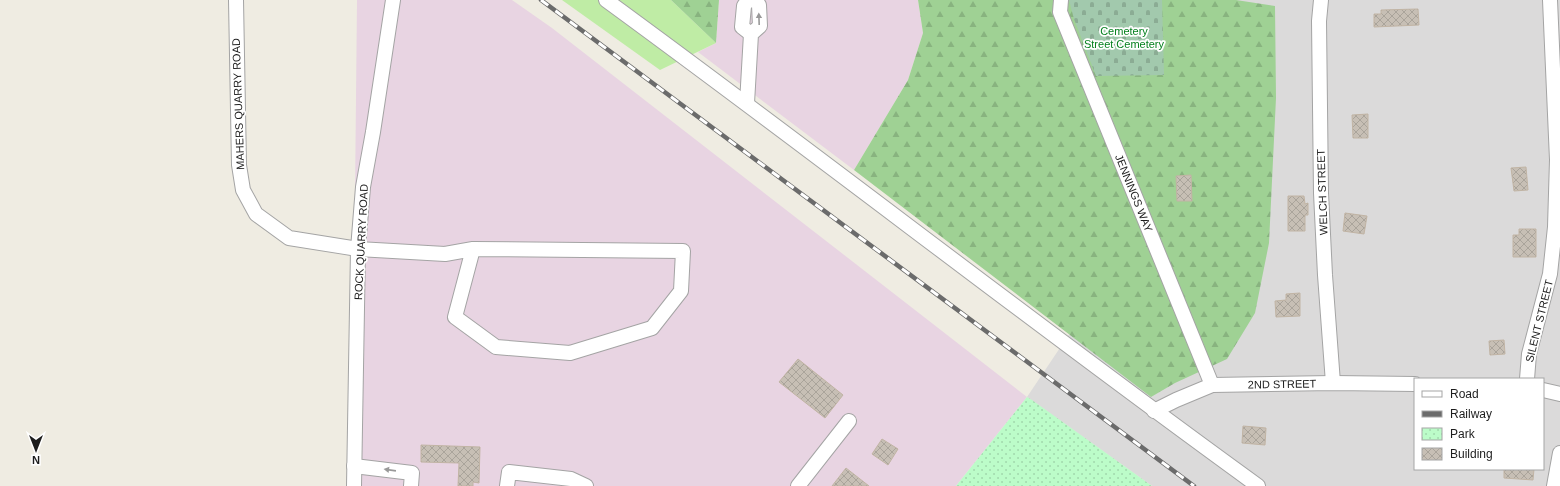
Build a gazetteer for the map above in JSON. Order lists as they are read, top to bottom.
{
  "streets": {
    "street": [
      "MAHERS QUARRY ROAD",
      "WELCH STREET",
      "JENNINGS WAY",
      "ROCK QUARRY ROAD",
      "SILENT STREET",
      "2ND STREET"
    ]
  },
  "crossings": [
    ["MAHERS QUARRY ROAD", "ROCK QUARRY ROAD"],
    ["WELCH STREET", "2ND STREET"],
    ["JENNINGS WAY", "2ND STREET"]
  ],
  "parks": ["Cemetery Street Cemetery"],
  "legend": [
    "Road",
    "Railway",
    "Park",
    "Building"
  ],
  "north": "bottom"
}
